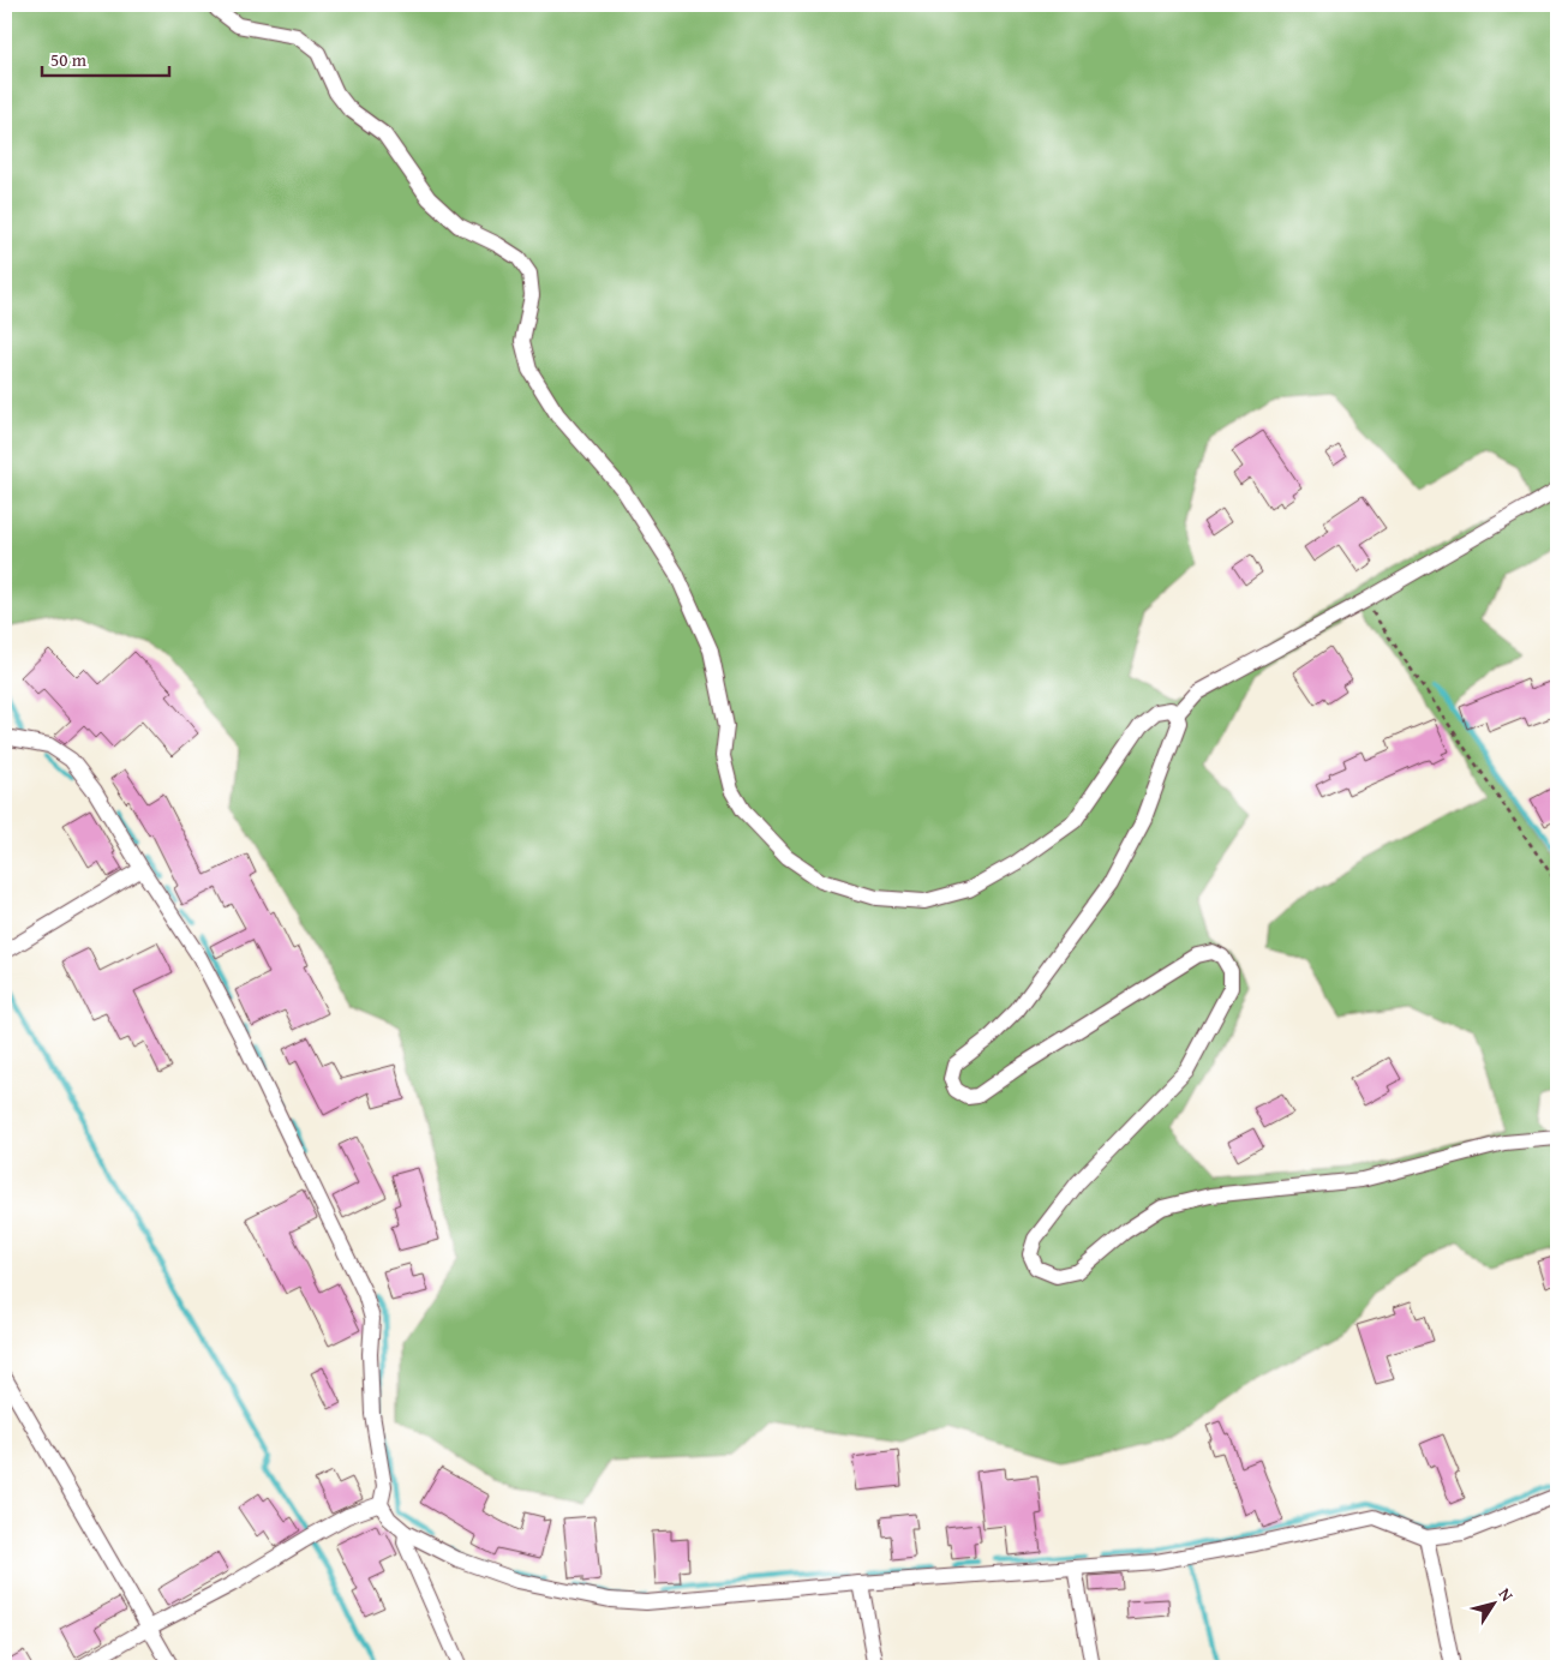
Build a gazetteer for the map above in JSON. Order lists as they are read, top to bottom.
{
  "scale_bar": "50 m",
  "north": "top right"
}
